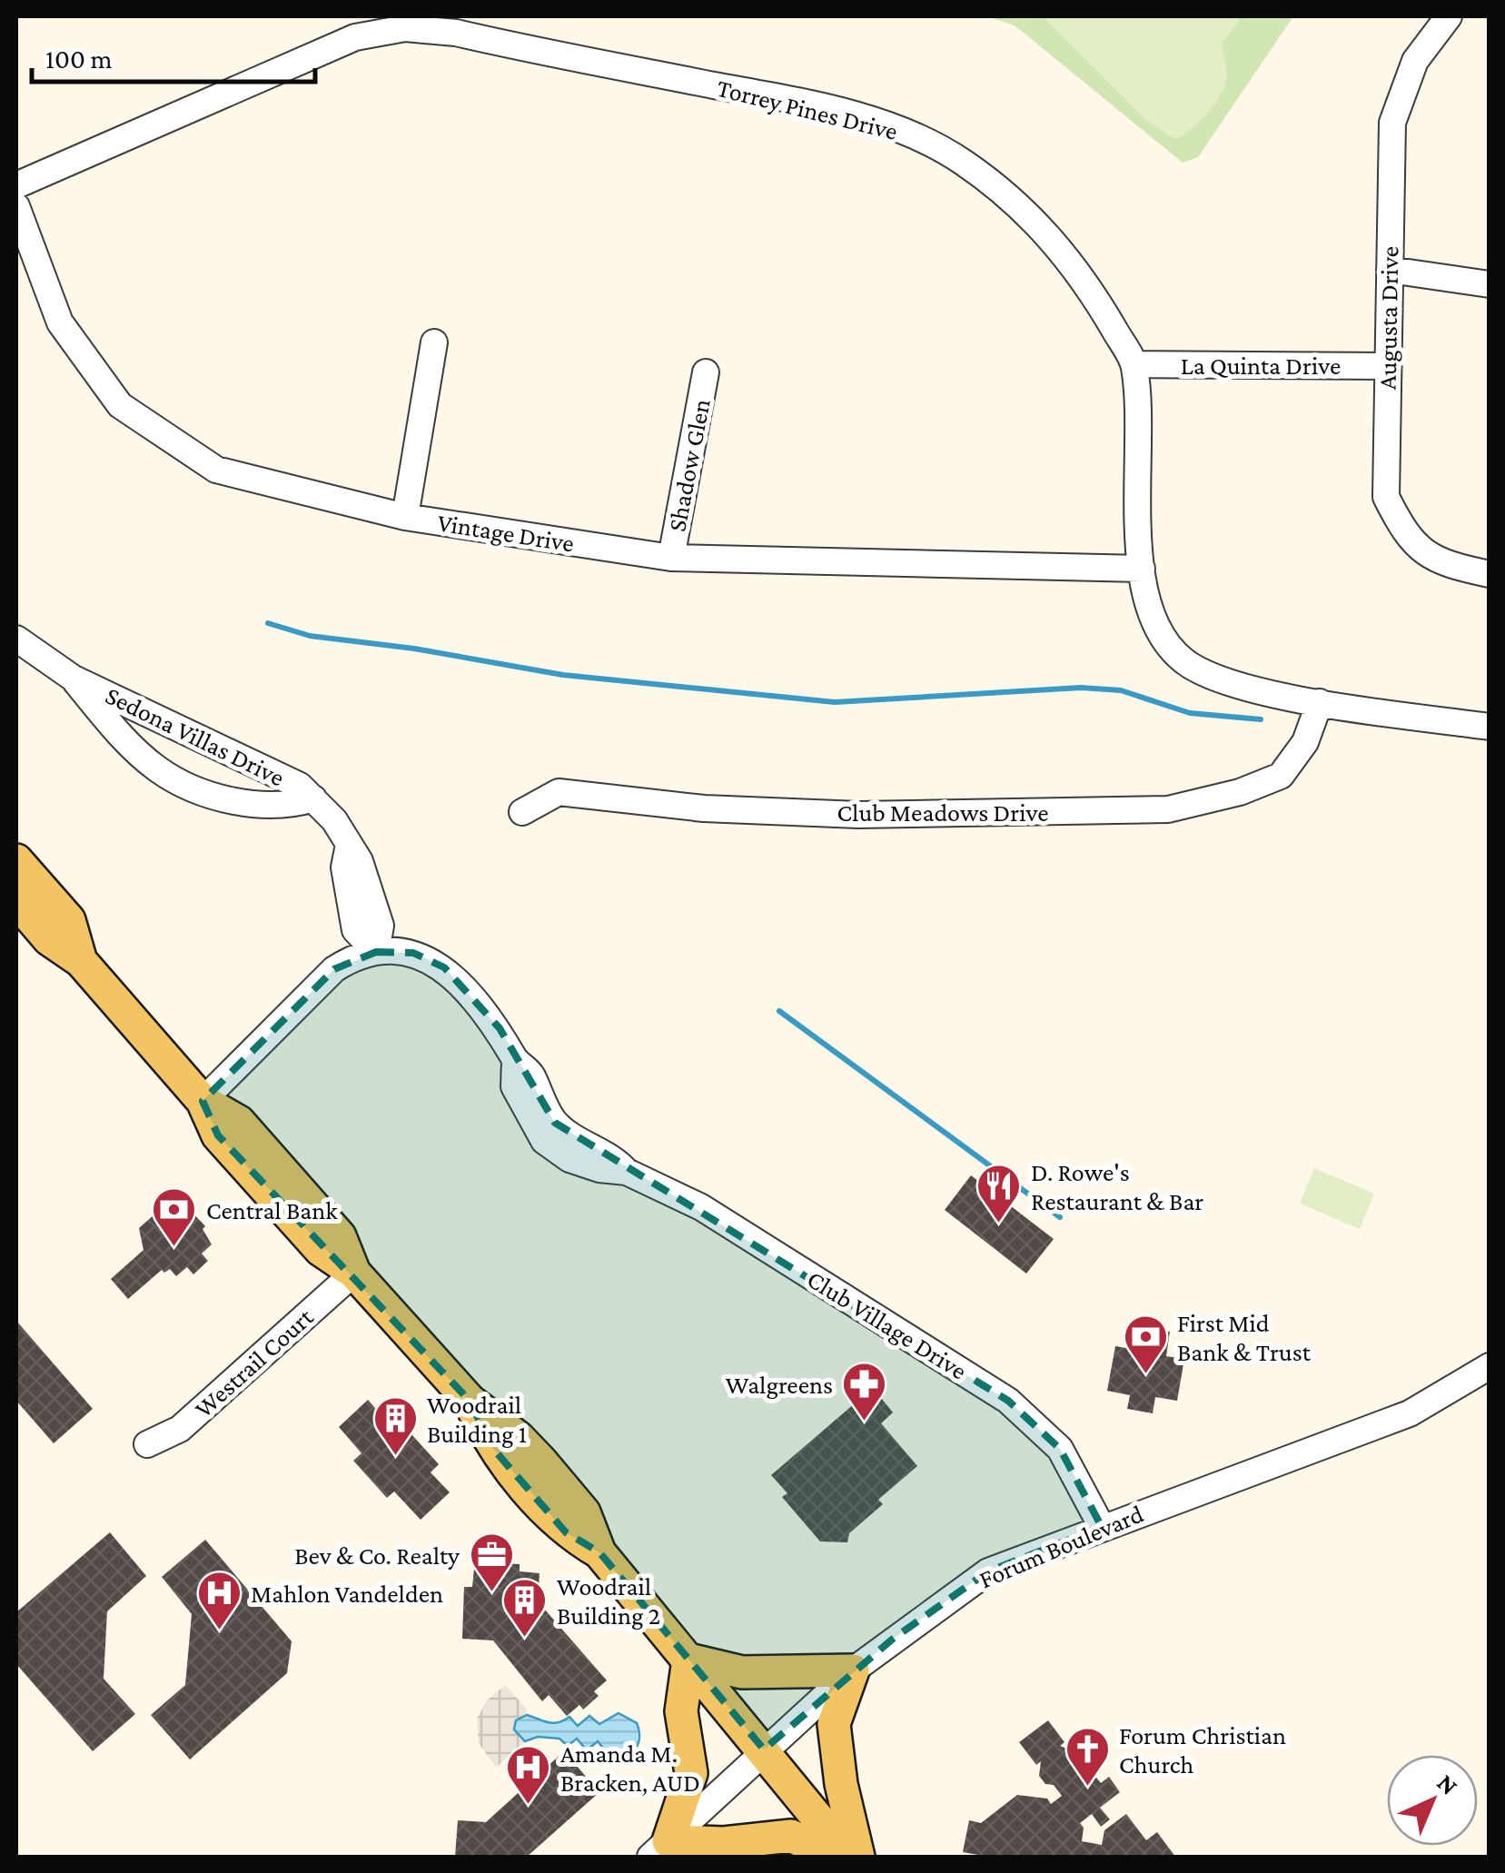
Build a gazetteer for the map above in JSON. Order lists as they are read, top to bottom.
{
  "streets": {
    "street": [
      "Torrey Pines Drive",
      "Augusta Drive",
      "La Quinta Drive",
      "Shadow Glen",
      "Vintage Drive",
      "Sedona Villas Drive",
      "Club Meadows Drive",
      "Club Village Drive",
      "Westrail Court",
      "Forum Boulevard"
    ]
  },
  "crossings": [
    ["Torrey Pines Drive", "La Quinta Drive"],
    ["Torrey Pines Drive", "Vintage Drive"],
    ["Torrey Pines Drive", "Club Meadows Drive"],
    ["Augusta Drive", "La Quinta Drive"],
    ["Shadow Glen", "Vintage Drive"],
    ["Sedona Villas Drive", "Club Village Drive"],
    ["Club Village Drive", "Forum Boulevard"]
  ],
  "places": {
    "restaurant": ["D. Rowe's Restaurant & Bar"],
    "bank": ["Central Bank", "First Mid Bank & Trust"],
    "pharmacy": ["Walgreens"],
    "building": ["Woodrail Building 1", "Woodrail Building 2"],
    "office": ["Bev & Co. Realty"],
    "hospital": ["Mahlon Vandelden", "Amanda M. Bracken, AUD"],
    "church": ["Forum Christian Church"]
  },
  "scale_bar": "100 m",
  "north": "top right"
}
